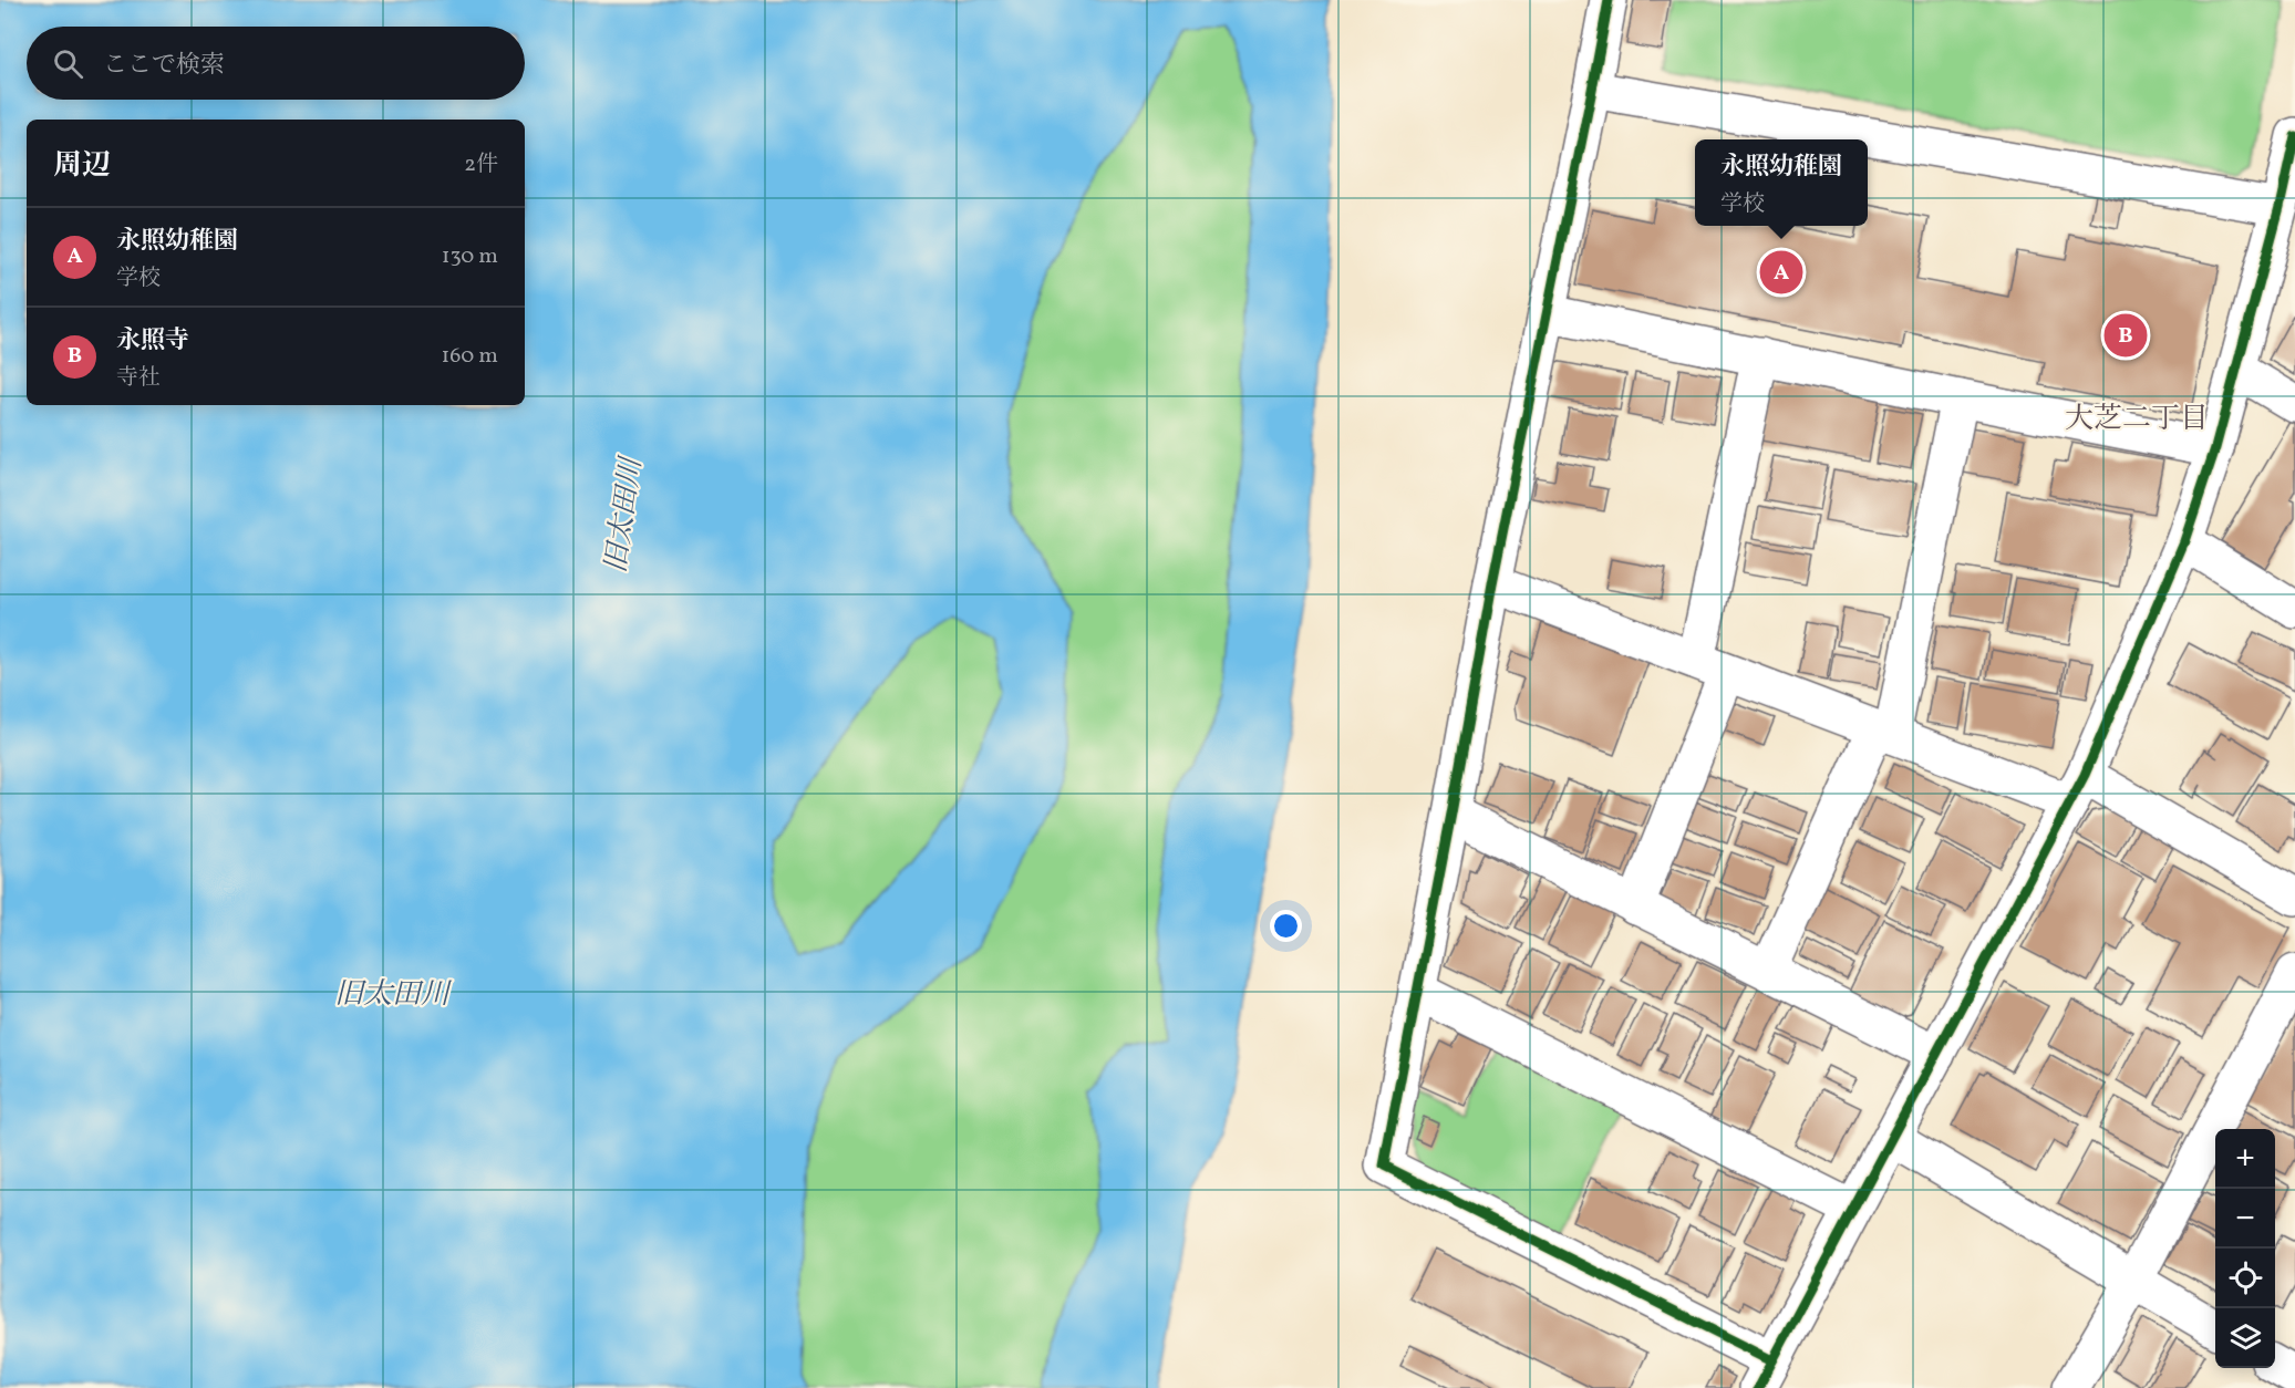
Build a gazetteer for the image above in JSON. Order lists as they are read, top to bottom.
{
  "districts": ["大芝二丁目"],
  "water": ["旧太田川"],
  "page": {
    "search": "ここで検索",
    "heading": ["周辺", "2件"],
    "popup": ["永照幼稚園", "学校"],
    "list": [
      {
        "mark": "A",
        "name": "永照幼稚園",
        "note": "学校",
        "value": "130 m"
      },
      {
        "mark": "B",
        "name": "永照寺",
        "note": "寺社",
        "value": "160 m"
      }
    ],
    "pins": ["A", "B"],
    "map_buttons": ["+", "−"]
  }
}
